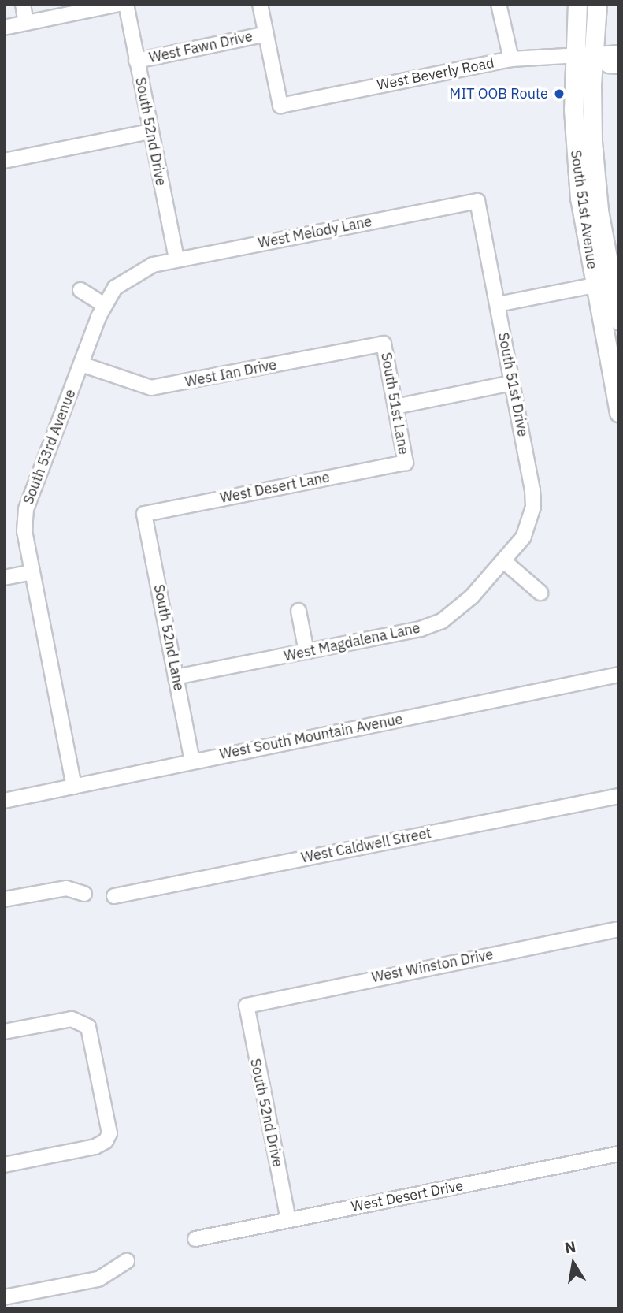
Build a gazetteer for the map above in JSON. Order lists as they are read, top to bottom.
{
  "streets": {
    "main road": ["South 51st Avenue"],
    "street": [
      "West Fawn Drive",
      "West Beverly Road",
      "South 52nd Drive",
      "West Melody Lane",
      "West Ian Drive",
      "South 51st Drive",
      "South 51st Lane",
      "South 53rd Avenue",
      "West Desert Lane",
      "South 52nd Lane",
      "West Magdalena Lane",
      "West South Mountain Avenue",
      "West Caldwell Street",
      "West Winston Drive",
      "West Desert Drive"
    ]
  },
  "crossings": [
    ["West Fawn Drive", "West Beverly Road"],
    ["West Fawn Drive", "South 52nd Drive"],
    ["West Beverly Road", "South 51st Avenue"],
    ["South 52nd Drive", "West Melody Lane"],
    ["South 52nd Drive", "West Winston Drive"],
    ["South 52nd Drive", "West Desert Drive"],
    ["West Melody Lane", "South 51st Drive"],
    ["West Melody Lane", "South 53rd Avenue"],
    ["West Ian Drive", "South 51st Lane"],
    ["West Ian Drive", "South 53rd Avenue"],
    ["South 51st Drive", "West Magdalena Lane"],
    ["South 51st Lane", "West Desert Lane"],
    ["South 53rd Avenue", "West South Mountain Avenue"],
    ["West Desert Lane", "South 52nd Lane"],
    ["South 52nd Lane", "West Magdalena Lane"],
    ["South 52nd Lane", "West South Mountain Avenue"]
  ],
  "places": ["MIT OOB Route"],
  "north": "top"
}
